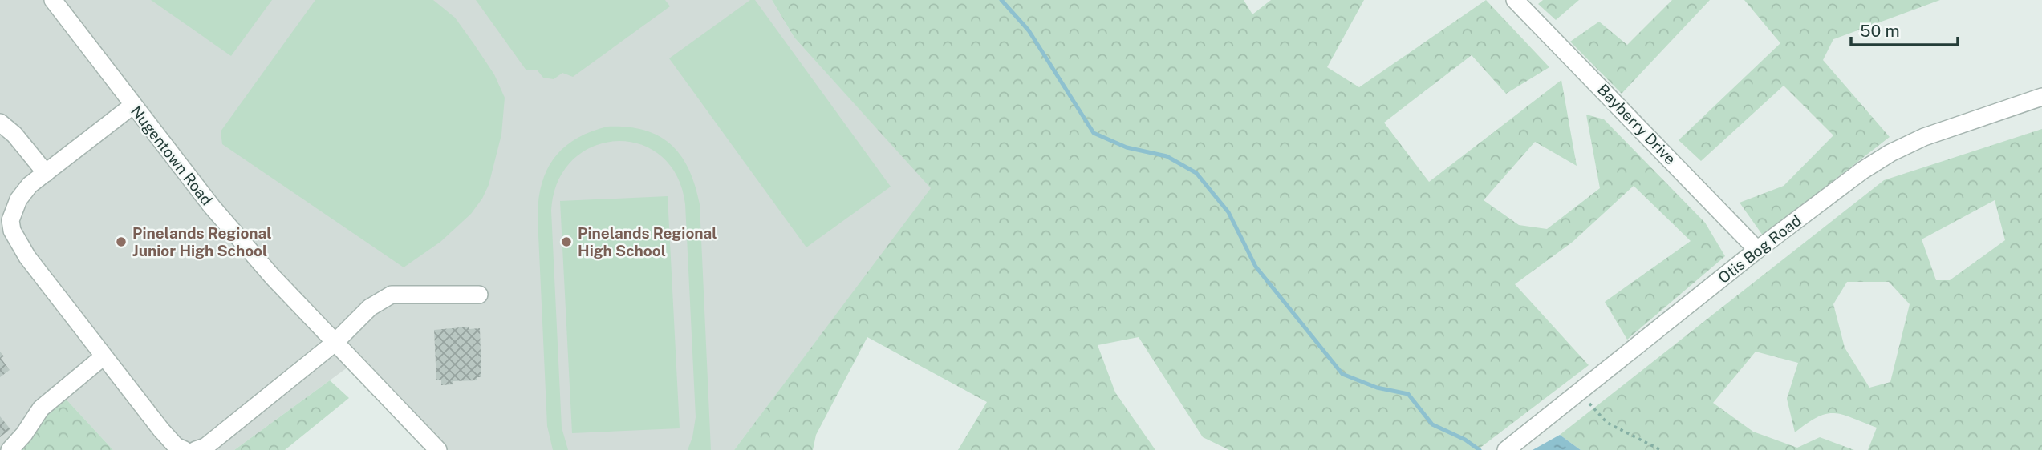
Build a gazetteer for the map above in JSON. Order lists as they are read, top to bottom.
{
  "streets": {
    "street": ["Bayberry Drive", "Nugentown Road", "Otis Bog Road"]
  },
  "crossings": [
    ["Bayberry Drive", "Otis Bog Road"]
  ],
  "places": ["Pinelands Regional Junior High School", "Pinelands Regional High School"],
  "scale_bar": "50 m"
}
